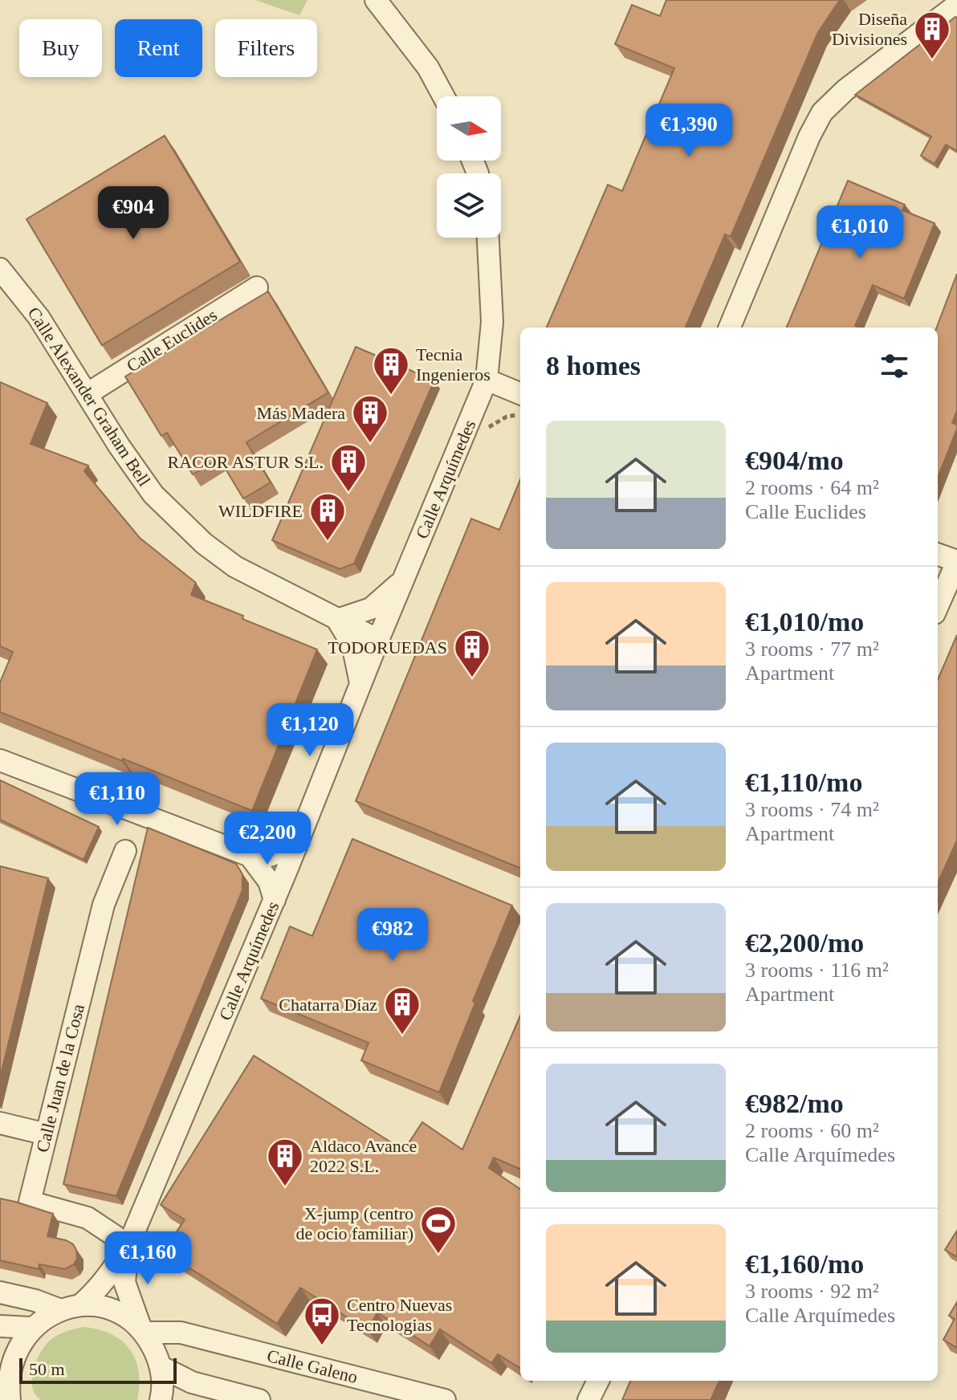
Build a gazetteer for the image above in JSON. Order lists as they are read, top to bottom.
{
  "streets": {
    "street": [
      "Calle Euclides",
      "Calle Alexander Graham Bell",
      "Calle Arquímedes",
      "Calle Juan de la Cosa",
      "Calle Galeno"
    ]
  },
  "crossings": [
    ["Calle Euclides", "Calle Alexander Graham Bell"],
    ["Calle Alexander Graham Bell", "Calle Arquímedes"],
    ["Calle Arquímedes", "Calle Juan de la Cosa"],
    ["Calle Arquímedes", "Calle Galeno"]
  ],
  "places": {
    "building": [
      "Diseña Divisiones",
      "Tecnia Ingenieros",
      "Más Madera",
      "RACOR ASTUR S.L.",
      "WILDFIRE",
      "TODORUEDAS",
      "Chatarra Díaz",
      "Aldaco Avance 2022 S.L."
    ],
    "sports": ["X-jump (centro de ocio familiar)"],
    "bus stop": ["Centro Nuevas Tecnologias"]
  },
  "scale_bar": "50 m",
  "north": "right",
  "page": {
    "chip": ["Buy", "Rent", "Filters"],
    "price": [
      "€1,390",
      "€904",
      "€1,010",
      "€1,120",
      "€1,110",
      "€2,200",
      "€982",
      "€1,160"
    ],
    "heading": "8 homes",
    "list": [
      {
        "name": "€904/mo",
        "note": "2 rooms · 64 m² · Calle Euclides"
      },
      {
        "name": "€1,010/mo",
        "note": "3 rooms · 77 m² · Apartment"
      },
      {
        "name": "€1,110/mo",
        "note": "3 rooms · 74 m² · Apartment"
      },
      {
        "name": "€2,200/mo",
        "note": "3 rooms · 116 m² · Apartment"
      },
      {
        "name": "€982/mo",
        "note": "2 rooms · 60 m² · Calle Arquímedes"
      },
      {
        "name": "€1,160/mo",
        "note": "3 rooms · 92 m² · Calle Arquímedes"
      }
    ],
    "scale": "50 m"
  }
}
